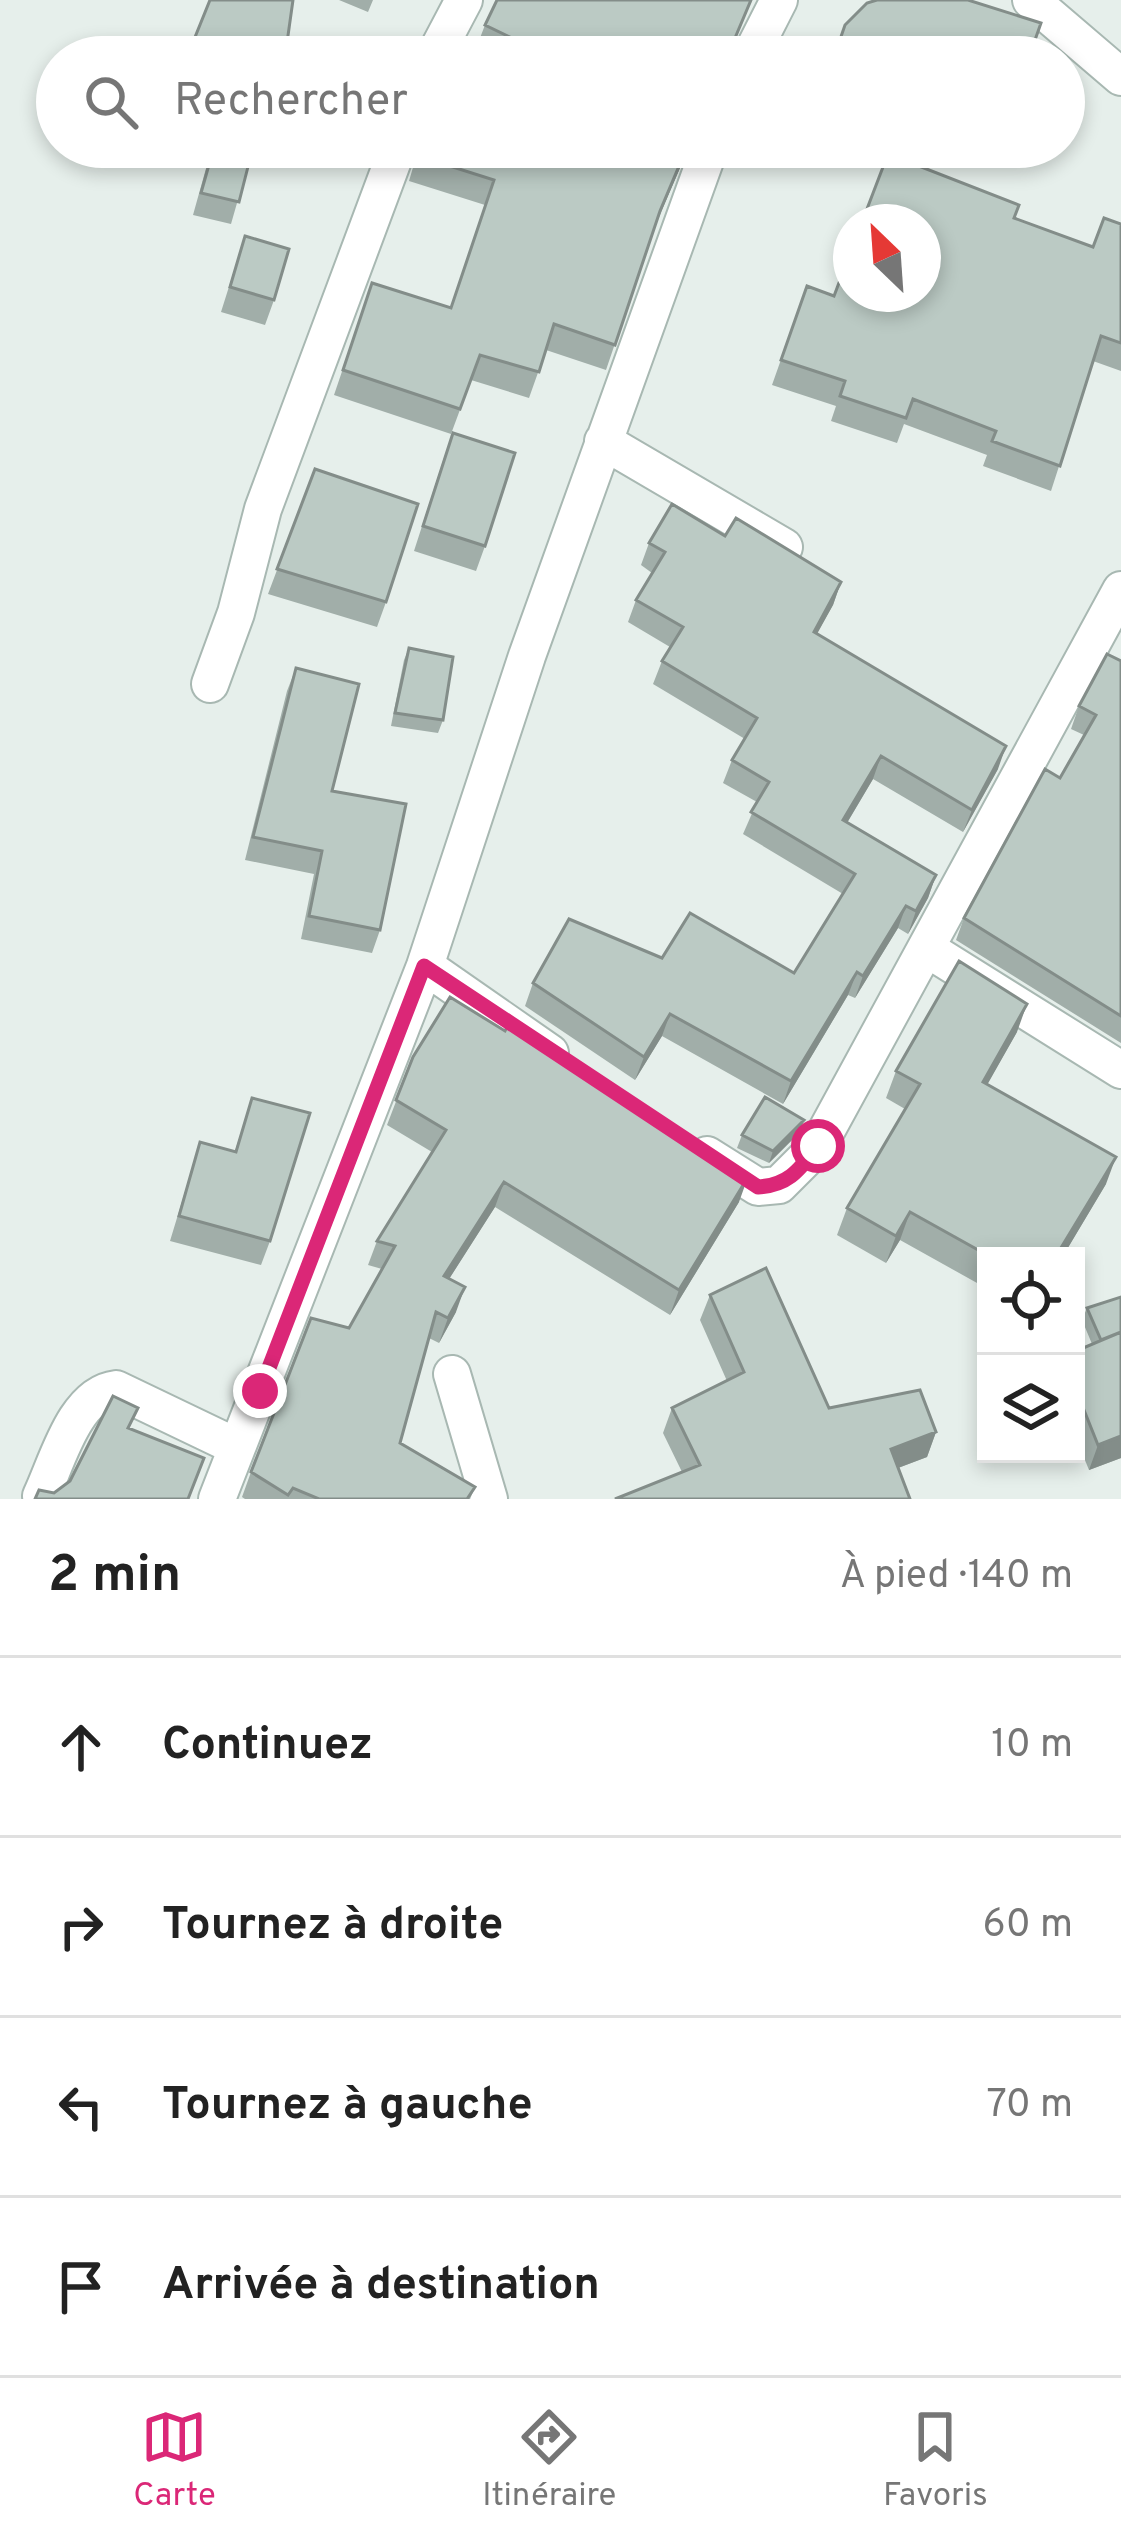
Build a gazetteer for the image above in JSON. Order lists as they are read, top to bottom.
{
  "north": "top left",
  "page": {
    "search": "Rechercher",
    "heading": ["2 min", "À pied · 140 m"],
    "list": [
      ["Continuez", "10 m"],
      ["Tournez à droite", "60 m"],
      ["Tournez à gauche", "70 m"],
      "Arrivée à destination"
    ],
    "nav": ["Carte", "Itinéraire", "Favoris"]
  }
}
